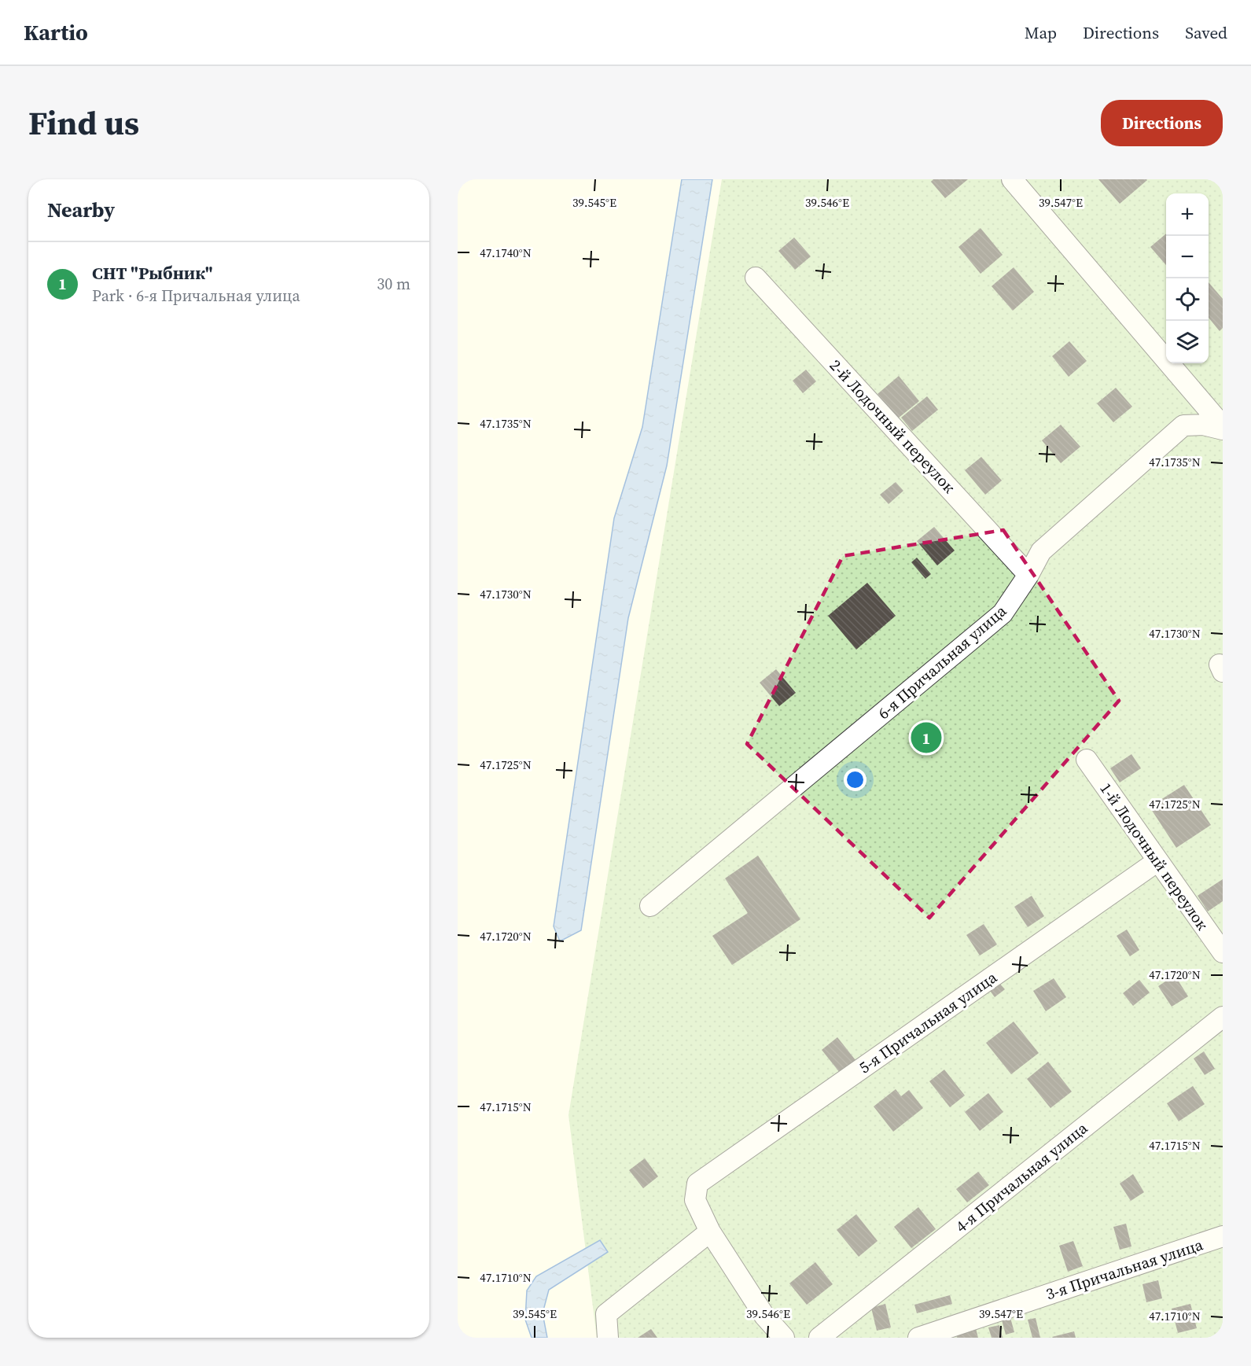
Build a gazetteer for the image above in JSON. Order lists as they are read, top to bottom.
{
  "streets": {
    "street": [
      "2-й Лодочный переулок",
      "6-я Причальная улица",
      "1-й Лодочный переулок",
      "5-я Причальная улица",
      "4-я Причальная улица",
      "3-я Причальная улица"
    ]
  },
  "crossings": [
    ["2-й Лодочный переулок", "6-я Причальная улица"],
    ["1-й Лодочный переулок", "5-я Причальная улица"]
  ],
  "page": {
    "header": "Kartio",
    "nav": ["Map", "Directions", "Saved"],
    "title": "Find us",
    "buttons": "Directions",
    "heading": "Nearby",
    "map_buttons": ["+", "−"],
    "list": [
      {
        "mark": "1",
        "name": "СНТ \"Рыбник\"",
        "note": "Park · 6-я Причальная улица",
        "value": "30 m"
      }
    ],
    "pins": "1"
  },
  "coordinates": [
    "39.545°E",
    "39.546°E",
    "39.547°E",
    "47.1740°N",
    "47.1735°N",
    "47.1730°N",
    "47.1725°N",
    "47.1720°N",
    "47.1715°N",
    "47.1710°N"
  ]
}
